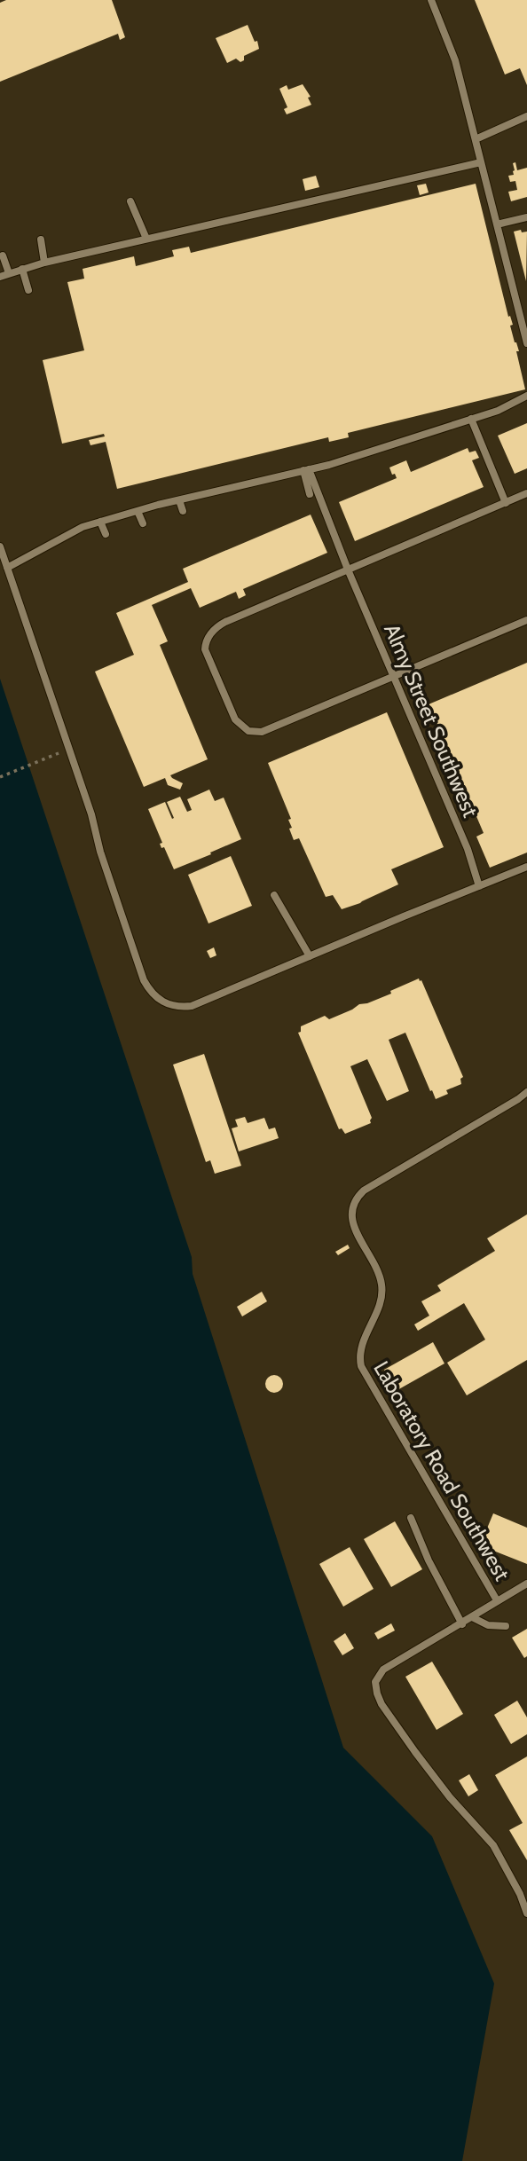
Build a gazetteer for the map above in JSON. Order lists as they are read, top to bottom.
{
  "streets": {
    "lane": ["Almy Street Southwest", "Laboratory Road Southwest"]
  }
}
